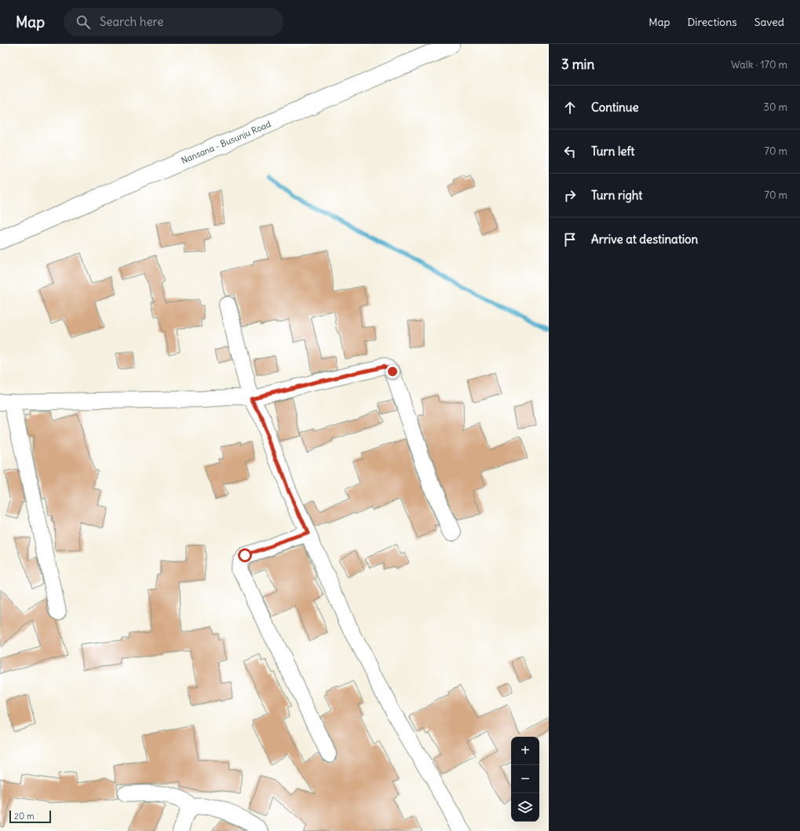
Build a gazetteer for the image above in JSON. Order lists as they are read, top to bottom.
{
  "streets": {
    "main road": ["Nansana - Busunju Road"]
  },
  "scale_bar": "20 m",
  "page": {
    "header": "Map",
    "search": "Search here",
    "nav": ["Map", "Directions", "Saved"],
    "heading": ["3 min", "Walk · 170 m"],
    "list": [
      ["Continue", "30 m"],
      ["Turn left", "70 m"],
      ["Turn right", "70 m"],
      "Arrive at destination"
    ],
    "map_buttons": ["+", "−"],
    "scale": "20 m"
  }
}
